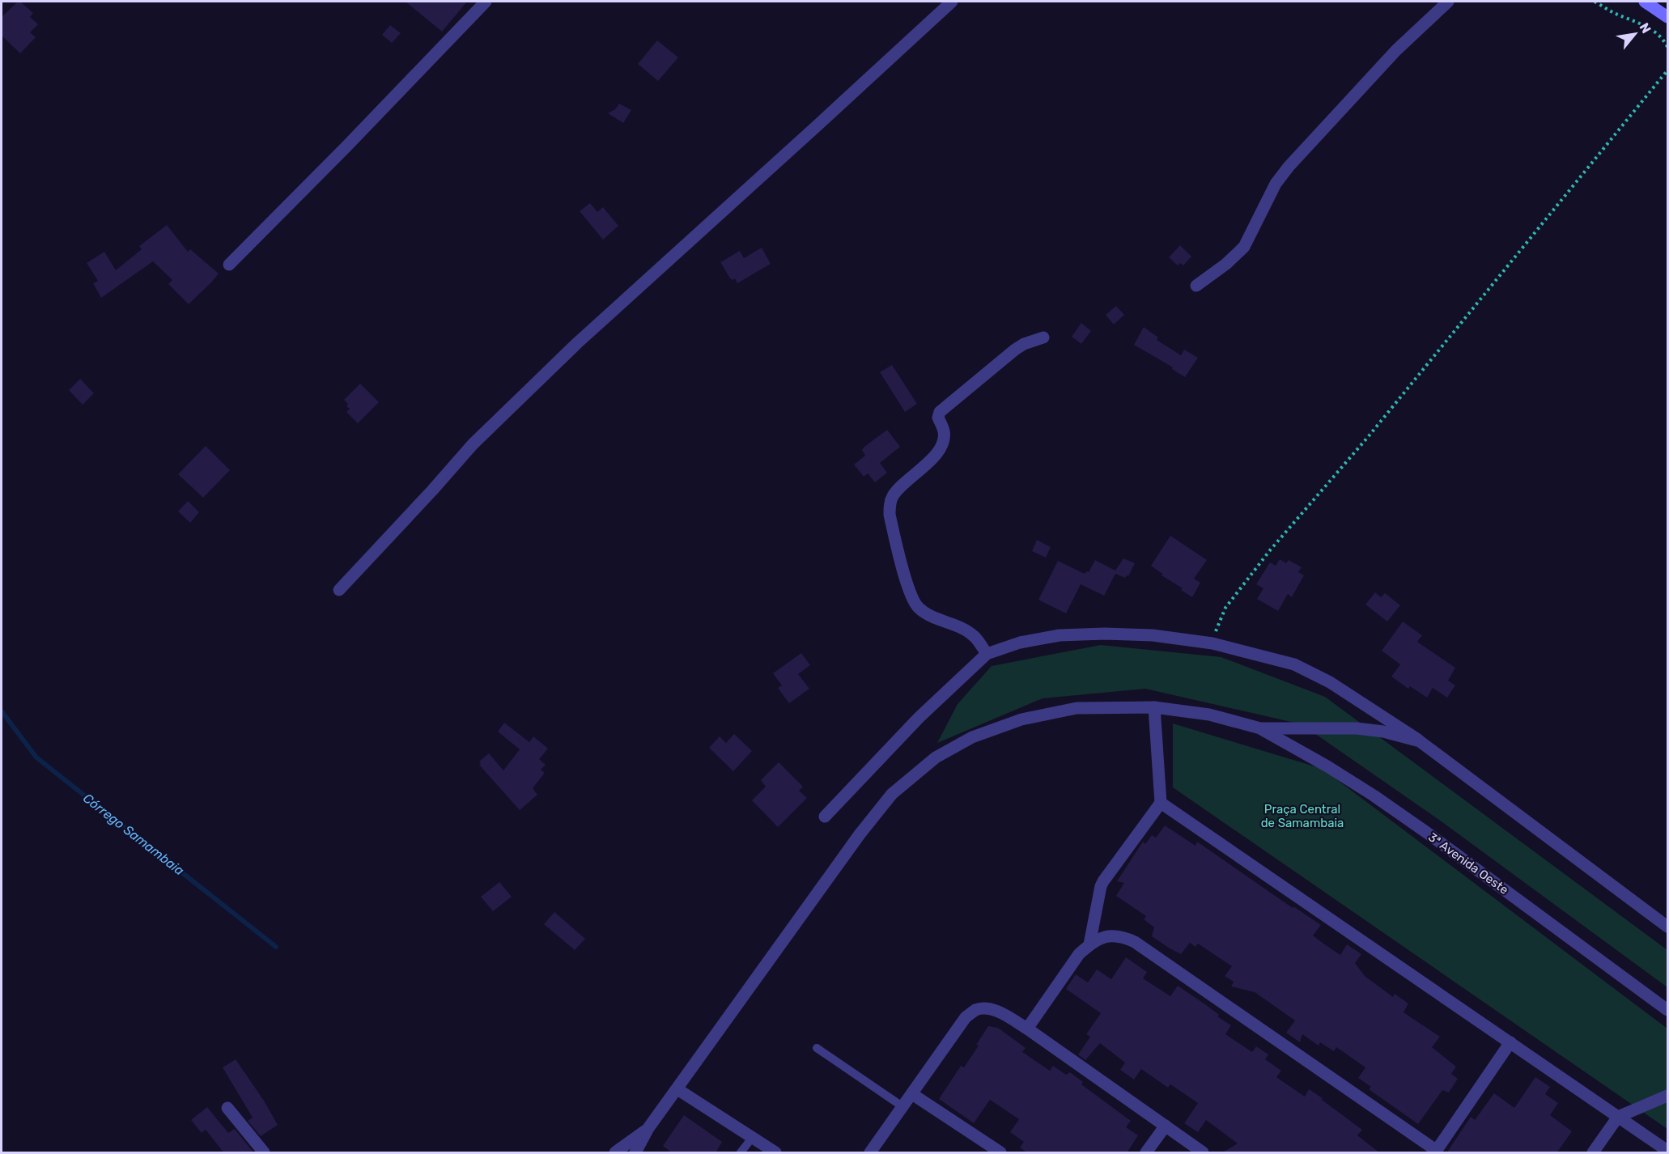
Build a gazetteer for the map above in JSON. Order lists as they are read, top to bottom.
{
  "streets": {
    "street": ["3ª Avenida Oeste"]
  },
  "water": ["Córrego Samambaia"],
  "parks": ["Praça Central de Samambaia"],
  "north": "top right"
}
